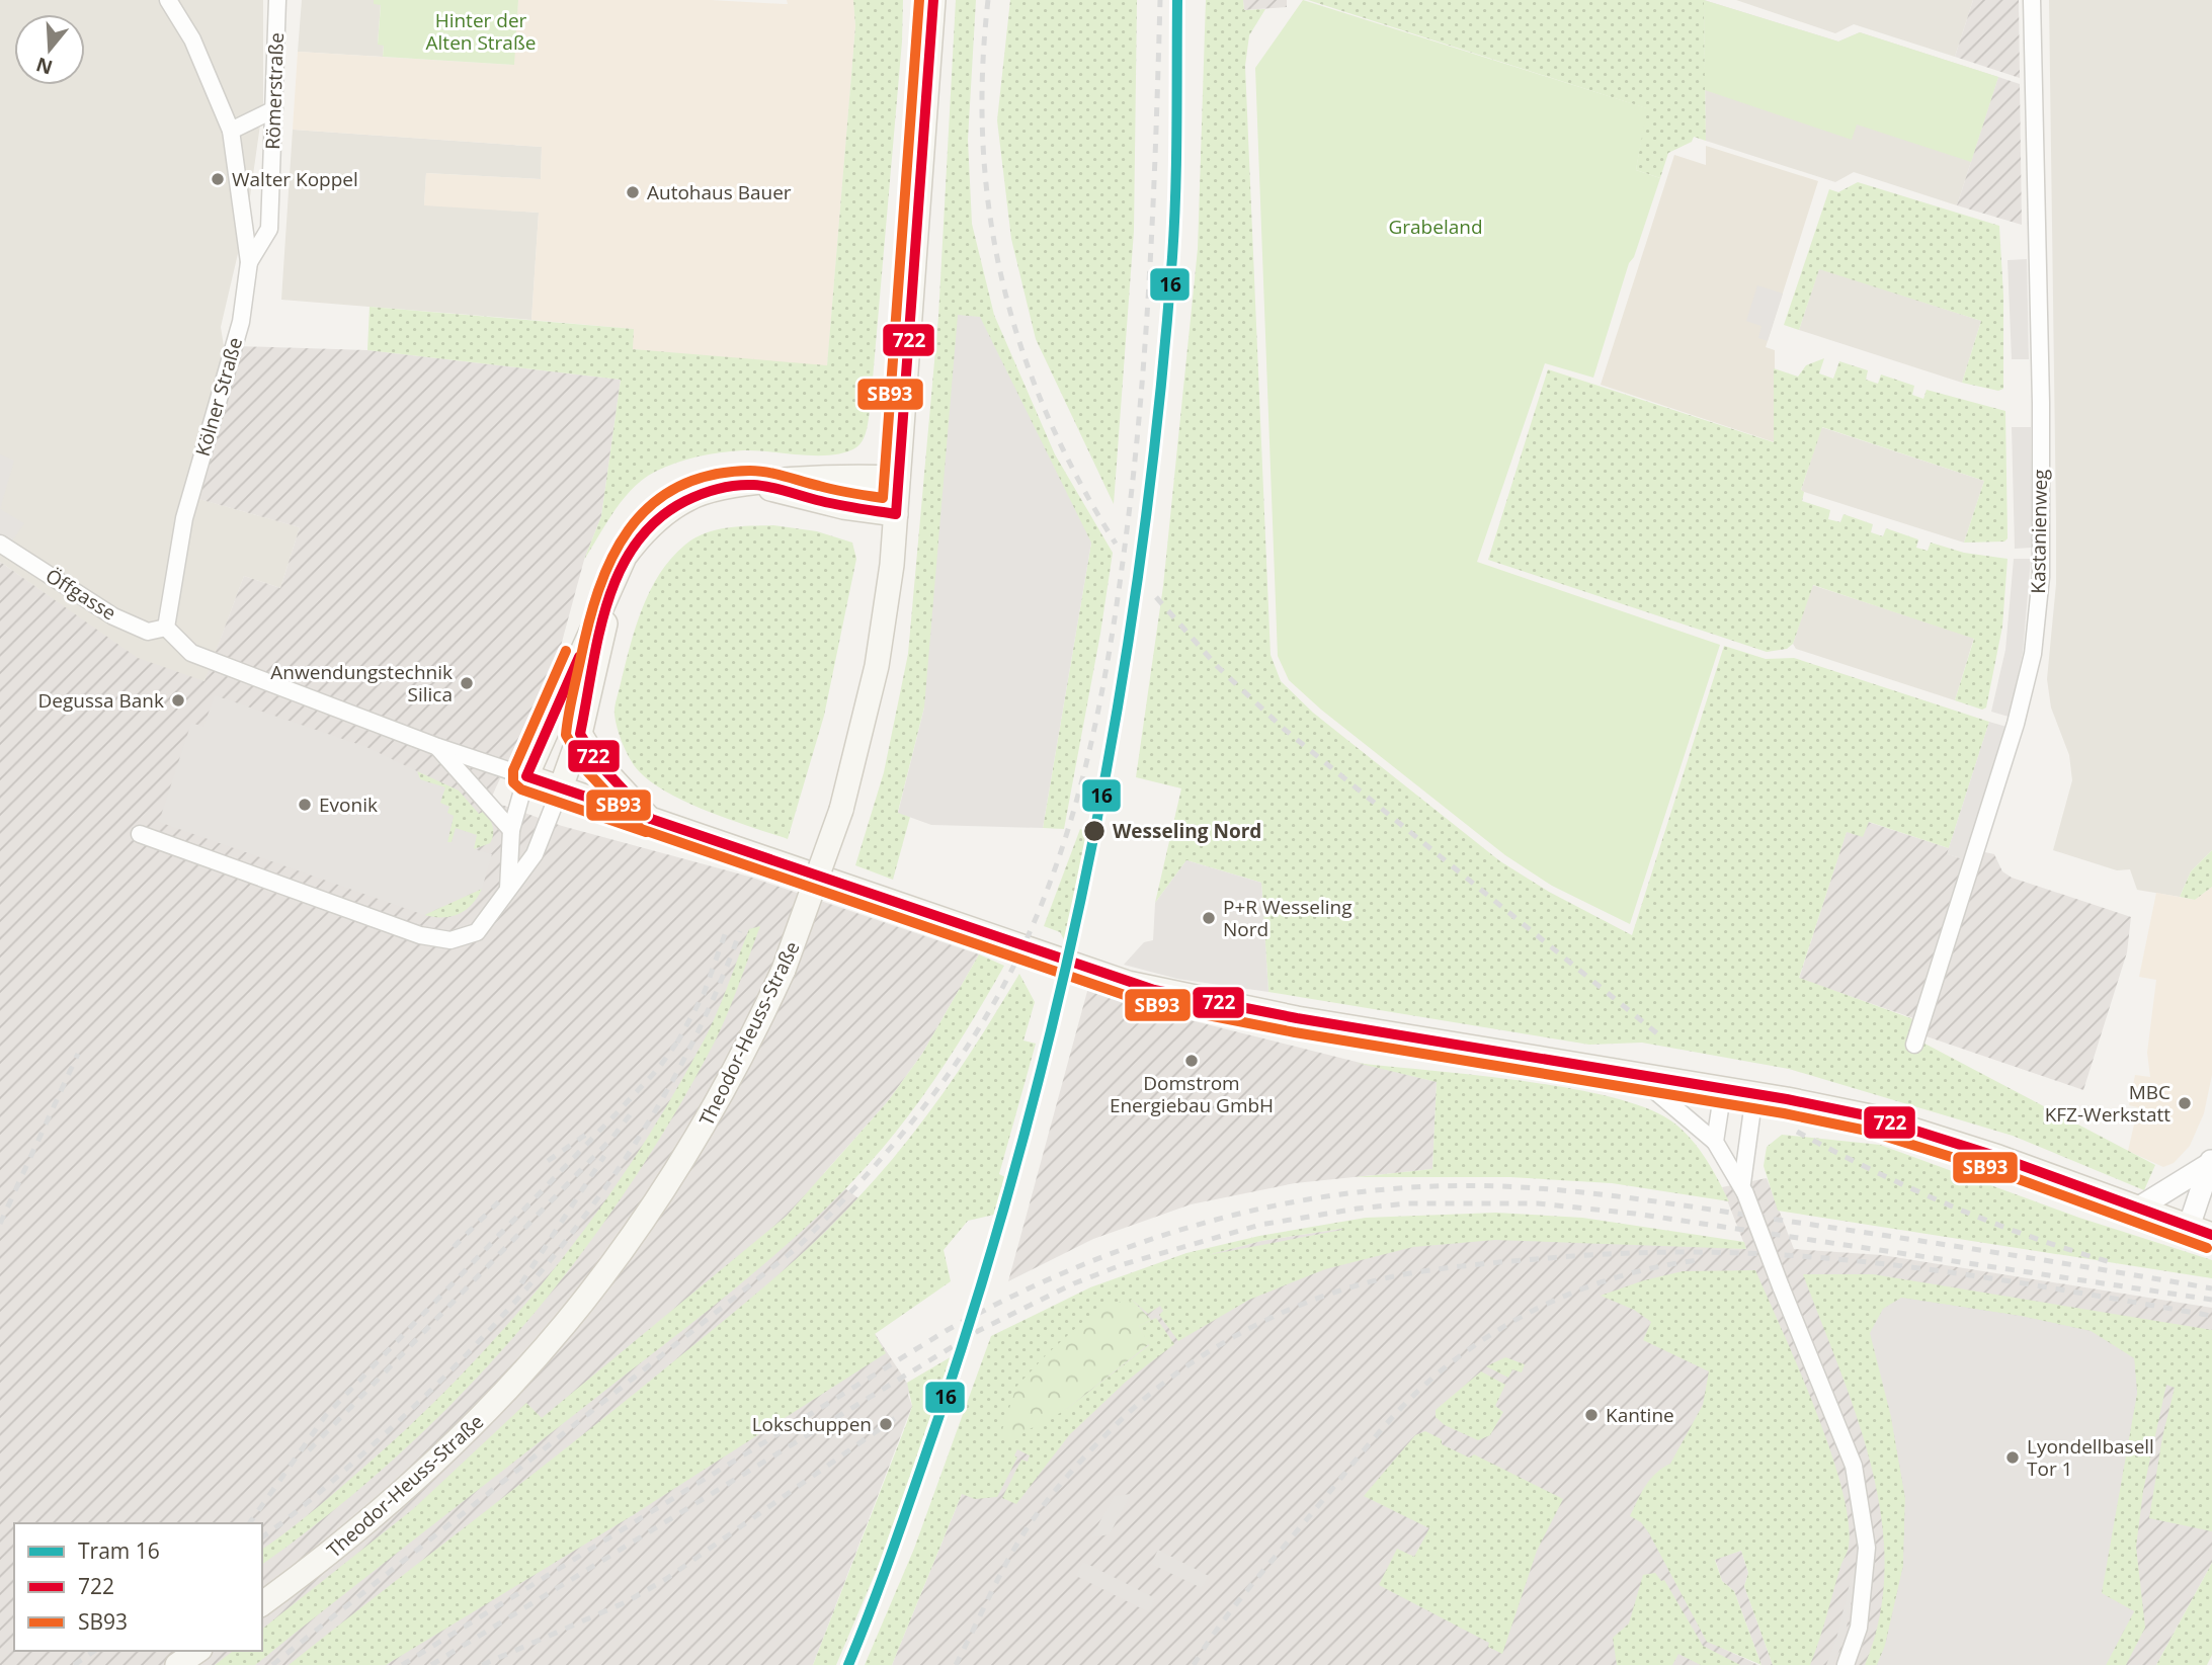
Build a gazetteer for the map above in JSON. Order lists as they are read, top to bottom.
{
  "streets": {
    "main road": ["Theodor-Heuss-Straße"],
    "street": [
      "Römerstraße",
      "Kölner Straße",
      "Kastanienweg",
      "Öffgasse"
    ]
  },
  "crossings": [
    ["Römerstraße", "Kölner Straße"],
    ["Kölner Straße", "Öffgasse"]
  ],
  "parks": ["Hinter der Alten Straße", "Grabeland"],
  "places": [
    "Walter Koppel",
    "Autohaus Bauer",
    "Anwendungstechnik Silica",
    "Degussa Bank",
    "Evonik",
    "Wesseling Nord",
    "P+R Wesseling Nord",
    "Domstrom Energiebau GmbH",
    "MBC KFZ-Werkstatt",
    "Kantine",
    "Lokschuppen",
    "Lyondellbasell Tor 1"
  ],
  "lines": ["tram line 16", "transit line 722", "transit line SB93"],
  "legend": ["Tram 16", "722", "SB93"],
  "north": "bottom"
}
